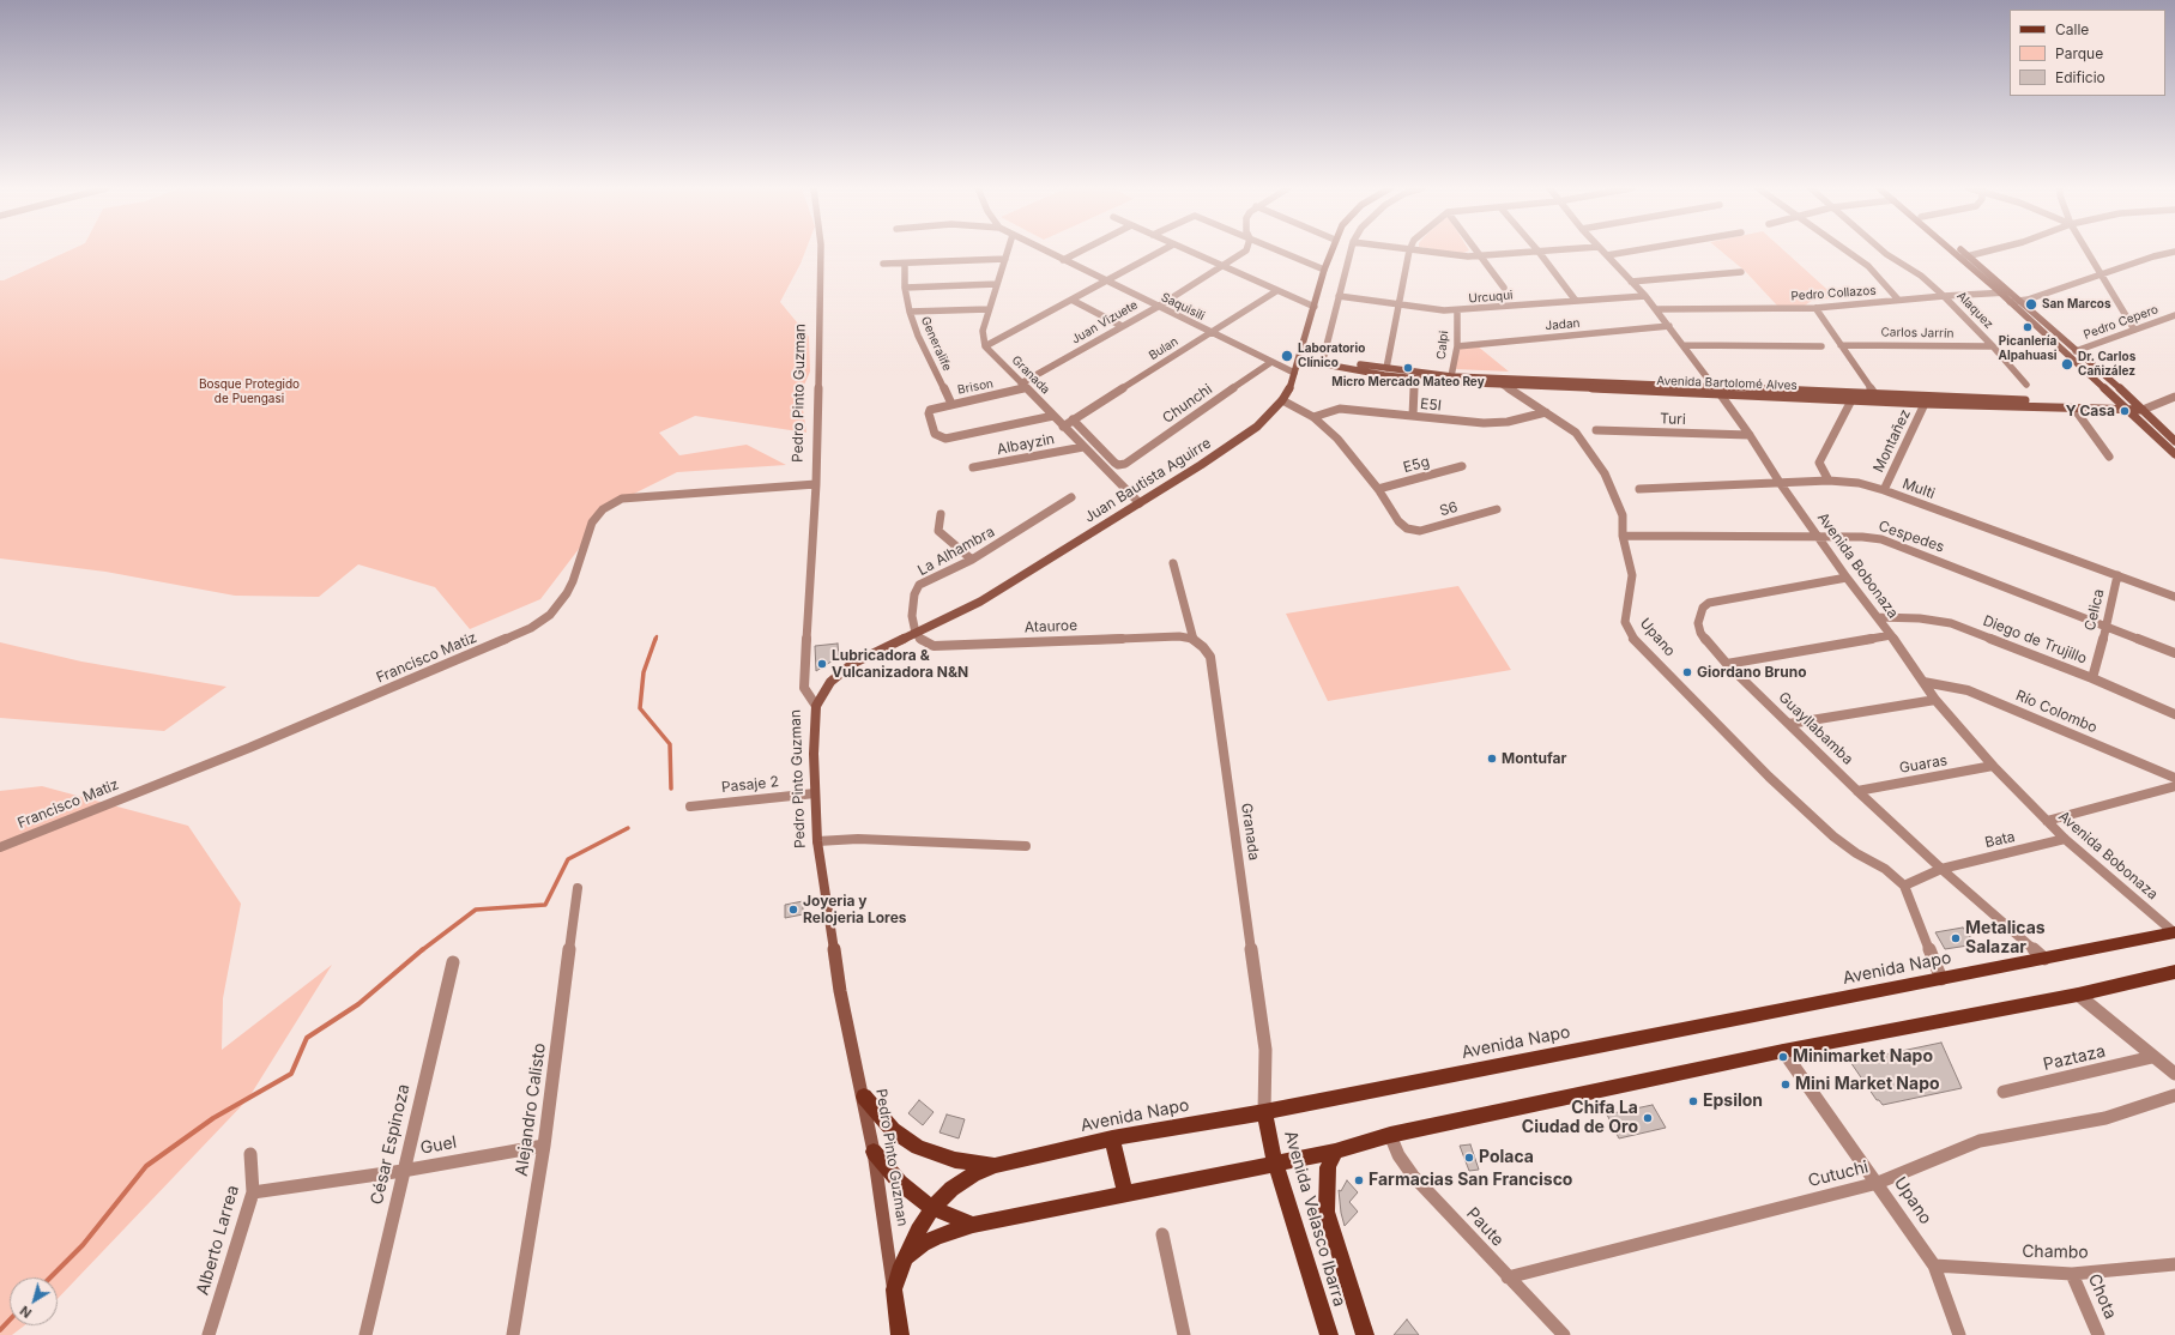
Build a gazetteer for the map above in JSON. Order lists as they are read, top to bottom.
{
  "streets": {
    "main road": [
      "Avenida Bartolomé Alves",
      "Pedro Pinto Guzman",
      "Juan Bautista Aguirre",
      "Avenida Napo",
      "Avenida Velasco Ibarra"
    ],
    "street": [
      "Pedro Collazos",
      "Urcuqui",
      "Saquisili",
      "Alaquez",
      "Juan Vizuete",
      "Pedro Cepero",
      "Jadan",
      "Carlos Jarrín",
      "Generalife",
      "Calpi",
      "Bulan",
      "Granada",
      "Brison",
      "Chunchi",
      "E5I",
      "Turi",
      "Montañez",
      "Albayzin",
      "E5g",
      "Multi",
      "S6",
      "Cespedes",
      "La Alhambra",
      "Avenida Bobonaza",
      "Celica",
      "Atauroe",
      "Upano",
      "Diego de Trujillo",
      "Francisco Matiz",
      "Río Colombo",
      "Guayllabamba",
      "Guaras",
      "Pasaje 2",
      "Bata",
      "Paztaza",
      "Alejandro Calisto",
      "César Espinoza",
      "Guel",
      "Cutuchi",
      "Paute",
      "Alberto Larrea",
      "Chambo",
      "Chota"
    ]
  },
  "crossings": [
    ["Pedro Collazos", "Alaquez"],
    ["Pedro Collazos", "Avenida Bobonaza"],
    ["Urcuqui", "Calpi"],
    ["Urcuqui", "Avenida Bobonaza"],
    ["Saquisili", "Juan Vizuete"],
    ["Saquisili", "Bulan"],
    ["Saquisili", "Chunchi"],
    ["Saquisili", "Juan Bautista Aguirre"],
    ["Alaquez", "Carlos Jarrín"],
    ["Juan Vizuete", "Granada"],
    ["Juan Vizuete", "Brison"],
    ["Jadan", "Calpi"],
    ["Jadan", "Avenida Bobonaza"],
    ["Generalife", "Brison"],
    ["Calpi", "Avenida Bartolomé Alves"],
    ["Bulan", "Granada"],
    ["Bulan", "Chunchi"],
    ["Granada", "Brison"],
    ["Granada", "Albayzin"],
    ["Granada", "Juan Bautista Aguirre"],
    ["Granada", "Atauroe"],
    ["Granada", "Avenida Napo"],
    ["Granada", "Avenida Velasco Ibarra"],
    ["Avenida Bartolomé Alves", "Montañez"],
    ["Avenida Bartolomé Alves", "Juan Bautista Aguirre"],
    ["Avenida Bartolomé Alves", "Avenida Bobonaza"],
    ["Avenida Bartolomé Alves", "Upano"],
    ["Pedro Pinto Guzman", "Juan Bautista Aguirre"],
    ["Pedro Pinto Guzman", "Francisco Matiz"],
    ["Pedro Pinto Guzman", "Pasaje 2"],
    ["Pedro Pinto Guzman", "Avenida Napo"],
    ["E5I", "Upano"],
    ["Turi", "Avenida Bobonaza"],
    ["Montañez", "Multi"],
    ["E5g", "S6"],
    ["Juan Bautista Aguirre", "La Alhambra"],
    ["Juan Bautista Aguirre", "Atauroe"],
    ["Multi", "Avenida Bobonaza"],
    ["Multi", "Celica"],
    ["Cespedes", "Avenida Bobonaza"],
    ["Cespedes", "Celica"],
    ["Cespedes", "Upano"],
    ["La Alhambra", "Atauroe"],
    ["Avenida Bobonaza", "Diego de Trujillo"],
    ["Avenida Bobonaza", "Río Colombo"],
    ["Avenida Bobonaza", "Guayllabamba"],
    ["Avenida Bobonaza", "Guaras"],
    ["Avenida Bobonaza", "Bata"],
    ["Avenida Bobonaza", "Avenida Napo"],
    ["Celica", "Diego de Trujillo"],
    ["Upano", "Bata"],
    ["Upano", "Cutuchi"],
    ["Upano", "Chambo"],
    ["Guayllabamba", "Guaras"],
    ["Guayllabamba", "Bata"],
    ["Guayllabamba", "Avenida Napo"],
    ["Avenida Napo", "Avenida Velasco Ibarra"],
    ["Alejandro Calisto", "Guel"],
    ["César Espinoza", "Guel"],
    ["Guel", "Alberto Larrea"],
    ["Cutuchi", "Paute"],
    ["Chambo", "Chota"]
  ],
  "parks": ["Bosque Protegido de Puengasi"],
  "places": [
    "San Marcos",
    "Picanlería Alpahuasi",
    "Laboratorio Clínico",
    "Dr. Carlos Cañizález",
    "Micro Mercado Mateo Rey",
    "Y Casa",
    "Lubricadora & Vulcanizadora N&N",
    "Giordano Bruno",
    "Montufar",
    "Joyeria y Relojeria Lores",
    "Metalicas Salazar",
    "Minimarket Napo",
    "Mini Market Napo",
    "Epsilon",
    "Chifa La Ciudad de Oro",
    "Polaca",
    "Farmacias San Francisco"
  ],
  "legend": ["Calle", "Parque", "Edificio"],
  "north": "bottom left"
}
